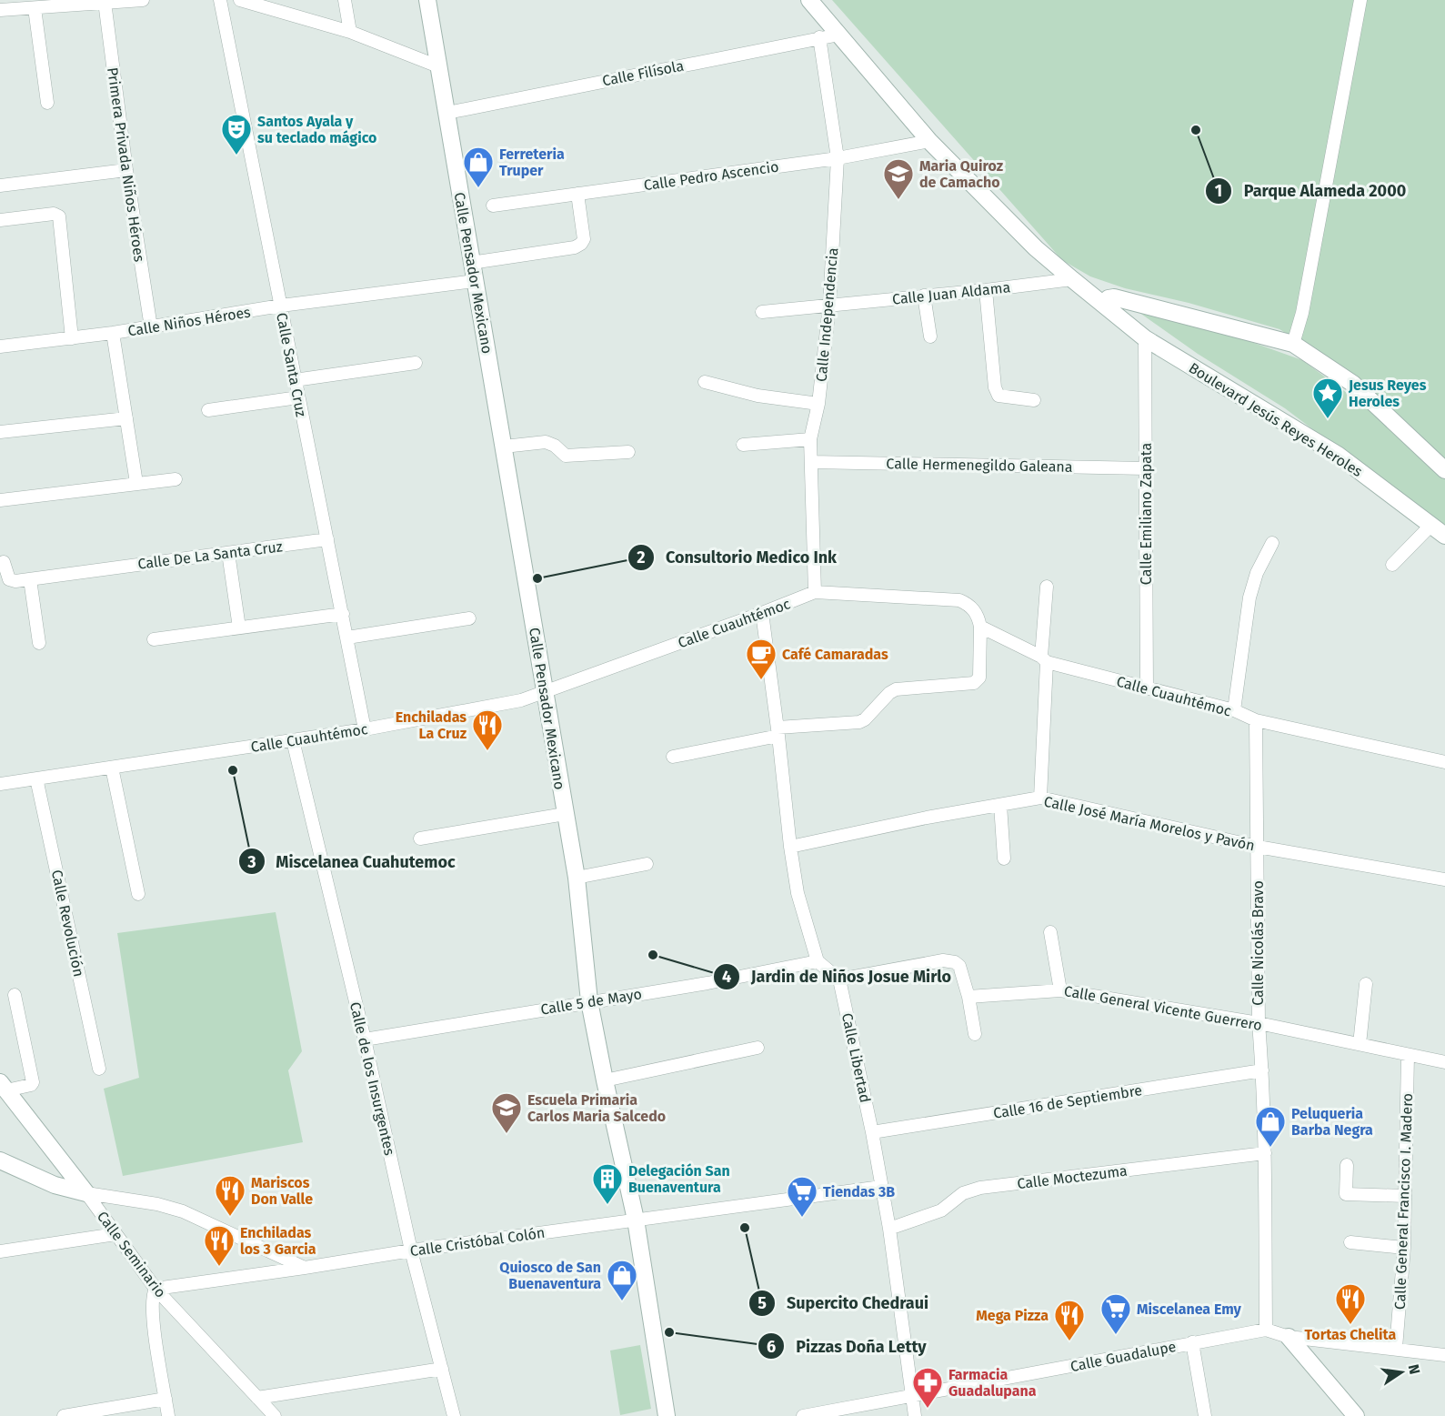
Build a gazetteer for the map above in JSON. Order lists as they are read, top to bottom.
{
  "streets": {
    "main road": ["Calle Pensador Mexicano", "Boulevard Jesús Reyes Heroles", "Calle Seminario"],
    "street": [
      "Calle Filísola",
      "Primera Privada Niños Héroes",
      "Calle Pedro Ascencio",
      "Calle Juan Aldama",
      "Calle Independencia",
      "Calle Niños Héroes",
      "Calle Santa Cruz",
      "Calle Hermenegildo Galeana",
      "Calle Emiliano Zapata",
      "Calle De La Santa Cruz",
      "Calle Cuauhtémoc",
      "Calle José María Morelos y Pavón",
      "Calle Revolución",
      "Calle Nicolás Bravo",
      "Calle 5 de Mayo",
      "Calle General Vicente Guerrero",
      "Calle Libertad",
      "Calle de los Insurgentes",
      "Calle 16 de Septiembre",
      "Calle Moctezuma",
      "Calle General Francisco I. Madero",
      "Calle Cristóbal Colón",
      "Calle Guadalupe"
    ]
  },
  "crossings": [
    ["Calle Filísola", "Calle Pensador Mexicano"],
    ["Calle Filísola", "Calle Independencia"],
    ["Calle Filísola", "Boulevard Jesús Reyes Heroles"],
    ["Primera Privada Niños Héroes", "Calle Niños Héroes"],
    ["Calle Pedro Ascencio", "Calle Independencia"],
    ["Calle Pedro Ascencio", "Boulevard Jesús Reyes Heroles"],
    ["Calle Pensador Mexicano", "Calle Niños Héroes"],
    ["Calle Pensador Mexicano", "Calle Cuauhtémoc"],
    ["Calle Pensador Mexicano", "Calle 5 de Mayo"],
    ["Calle Pensador Mexicano", "Calle Cristóbal Colón"],
    ["Calle Juan Aldama", "Calle Independencia"],
    ["Calle Juan Aldama", "Boulevard Jesús Reyes Heroles"],
    ["Calle Independencia", "Calle Hermenegildo Galeana"],
    ["Calle Independencia", "Calle Cuauhtémoc"],
    ["Calle Niños Héroes", "Calle Santa Cruz"],
    ["Calle Santa Cruz", "Calle De La Santa Cruz"],
    ["Calle Santa Cruz", "Calle Cuauhtémoc"],
    ["Boulevard Jesús Reyes Heroles", "Calle Emiliano Zapata"],
    ["Calle Hermenegildo Galeana", "Calle Emiliano Zapata"],
    ["Calle Emiliano Zapata", "Calle Cuauhtémoc"],
    ["Calle Cuauhtémoc", "Calle Revolución"],
    ["Calle Cuauhtémoc", "Calle Nicolás Bravo"],
    ["Calle Cuauhtémoc", "Calle de los Insurgentes"],
    ["Calle José María Morelos y Pavón", "Calle Nicolás Bravo"],
    ["Calle Nicolás Bravo", "Calle General Vicente Guerrero"],
    ["Calle Nicolás Bravo", "Calle 16 de Septiembre"],
    ["Calle Nicolás Bravo", "Calle Moctezuma"],
    ["Calle Nicolás Bravo", "Calle Guadalupe"],
    ["Calle 5 de Mayo", "Calle de los Insurgentes"],
    ["Calle General Vicente Guerrero", "Calle General Francisco I. Madero"],
    ["Calle Libertad", "Calle 16 de Septiembre"],
    ["Calle Libertad", "Calle Moctezuma"],
    ["Calle Libertad", "Calle Cristóbal Colón"],
    ["Calle Libertad", "Calle Guadalupe"],
    ["Calle de los Insurgentes", "Calle Cristóbal Colón"],
    ["Calle General Francisco I. Madero", "Calle Guadalupe"],
    ["Calle Cristóbal Colón", "Calle Seminario"]
  ],
  "places": {
    "other": [
      "Parque Alameda 2000",
      "Consultorio Medico Ink",
      "Miscelanea Cuahutemoc",
      "Jardin de Niños Josue Mirlo",
      "Supercito Chedraui",
      "Pizzas Doña Letty"
    ],
    "theatre": ["Santos Ayala y su teclado mágico"],
    "shop": ["Ferreteria Truper", "Peluqueria Barba Negra", "Quiosco de San Buenaventura"],
    "school or university": ["Maria Quiroz de Camacho", "Escuela Primaria Carlos Maria Salcedo"],
    "place": ["Jesus Reyes Heroles"],
    "cafe": ["Café Camaradas"],
    "restaurant": [
      "Enchiladas La Cruz",
      "Mariscos Don Valle",
      "Enchiladas los 3 Garcia",
      "Tortas Chelita",
      "Mega Pizza"
    ],
    "building": ["Delegación San Buenaventura"],
    "supermarket": ["Tiendas 3B", "Miscelanea Emy"],
    "pharmacy": ["Farmacia Guadalupana"]
  },
  "north": "right"
}
